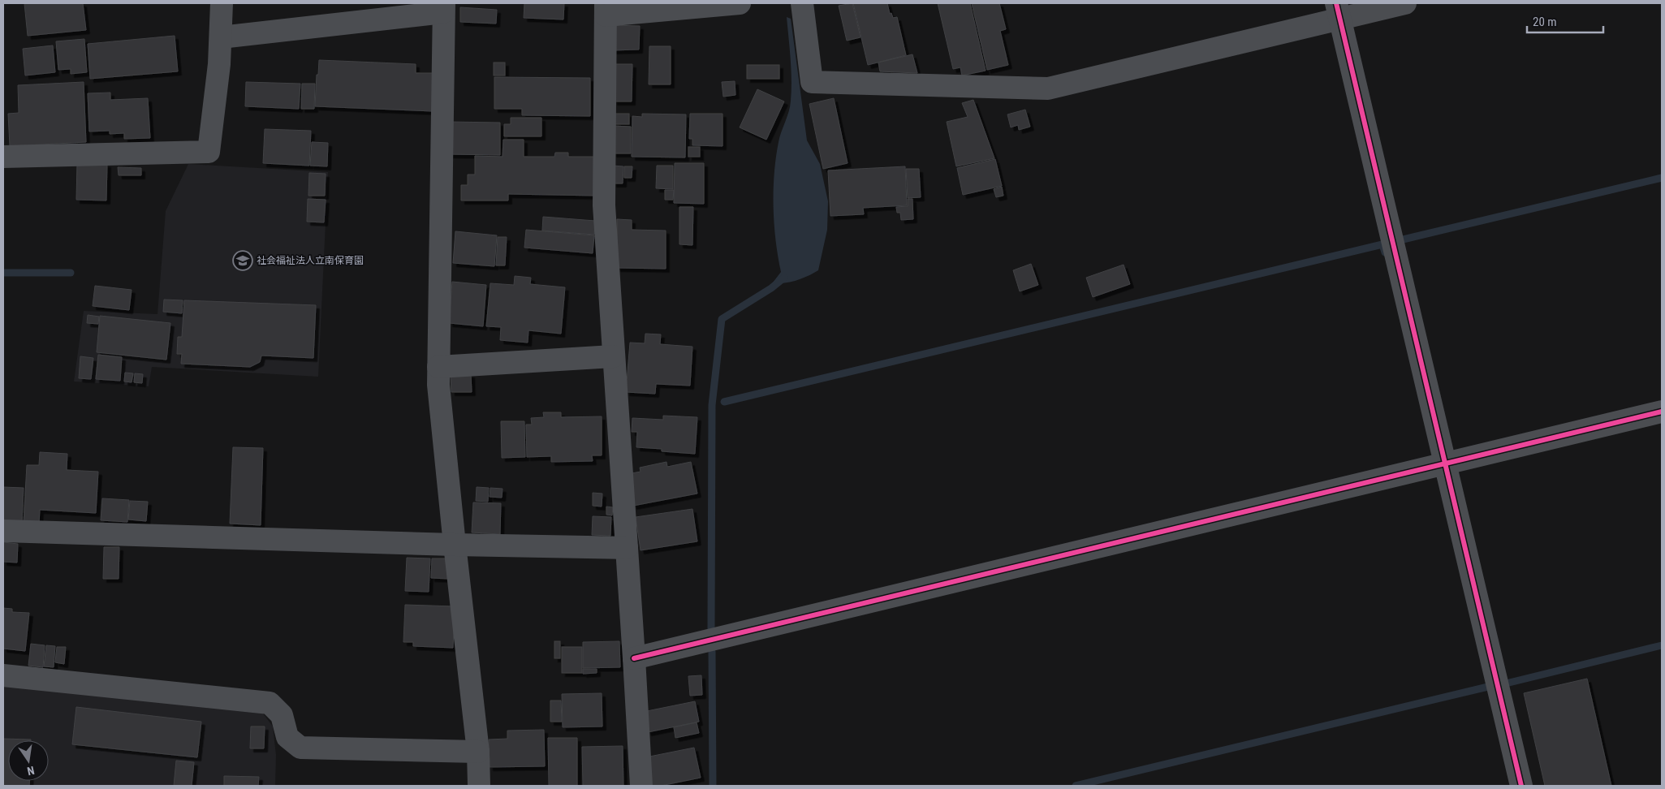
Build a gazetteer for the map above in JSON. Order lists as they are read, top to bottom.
{
  "places": {
    "school or university": ["社会福祉法人立南保育園"]
  },
  "scale_bar": "20 m",
  "north": "bottom"
}
